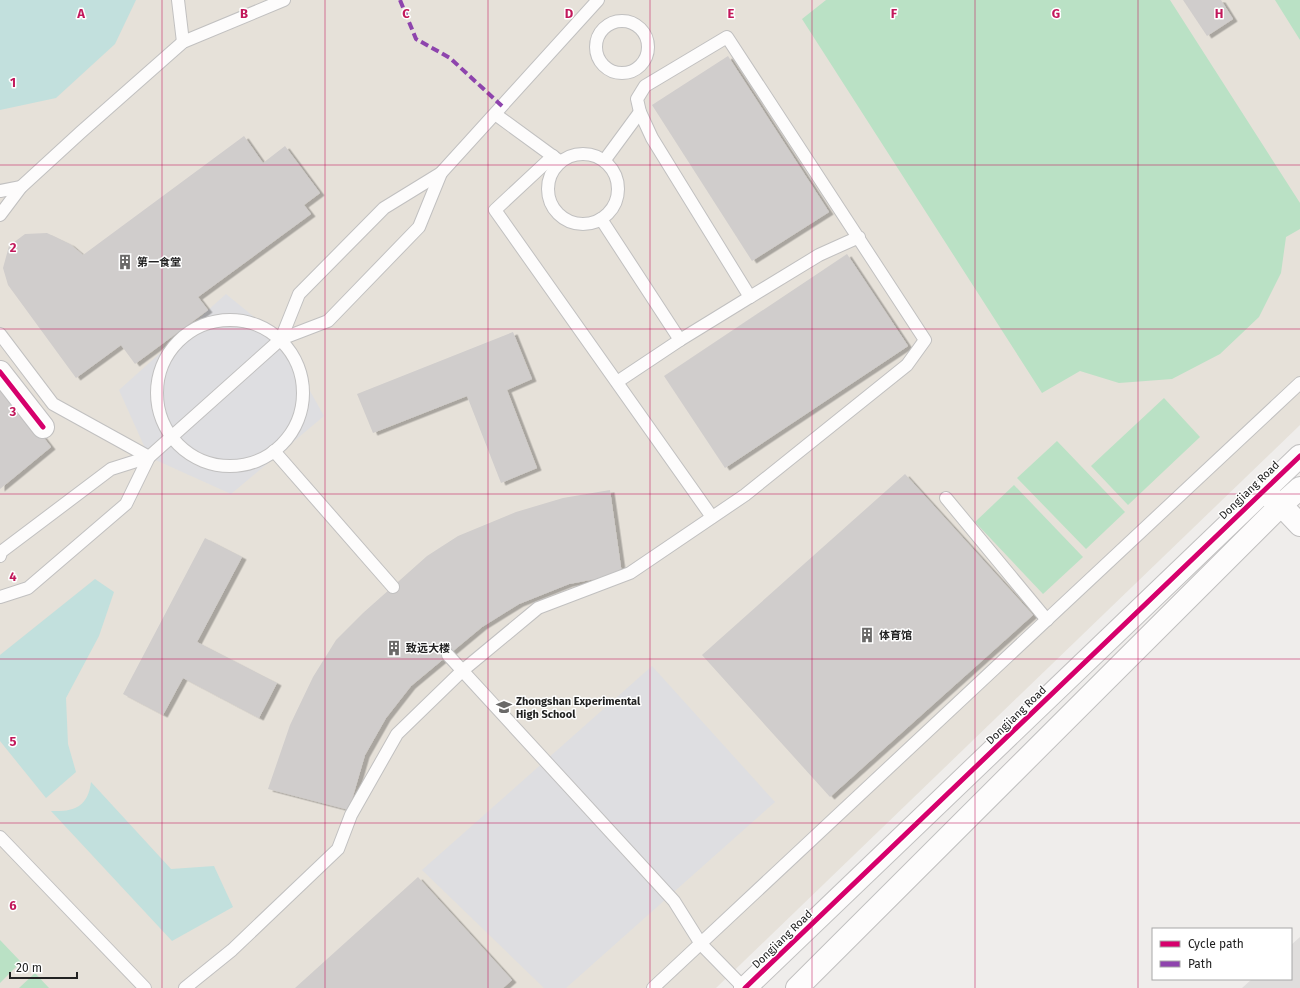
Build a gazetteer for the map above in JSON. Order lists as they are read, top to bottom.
{
  "streets": {
    "street": ["Dongjiang Road"]
  },
  "places": {
    "building": ["第一食堂", "体育馆", "致远大楼"],
    "school or university": ["Zhongshan Experimental High School"]
  },
  "legend": ["Cycle path", "Path"],
  "scale_bar": "20 m",
  "grid": {
    "columns": [
      "A",
      "B",
      "C",
      "D",
      "E",
      "F",
      "G",
      "H"
    ],
    "rows": [
      "1",
      "2",
      "3",
      "4",
      "5",
      "6"
    ]
  }
}
